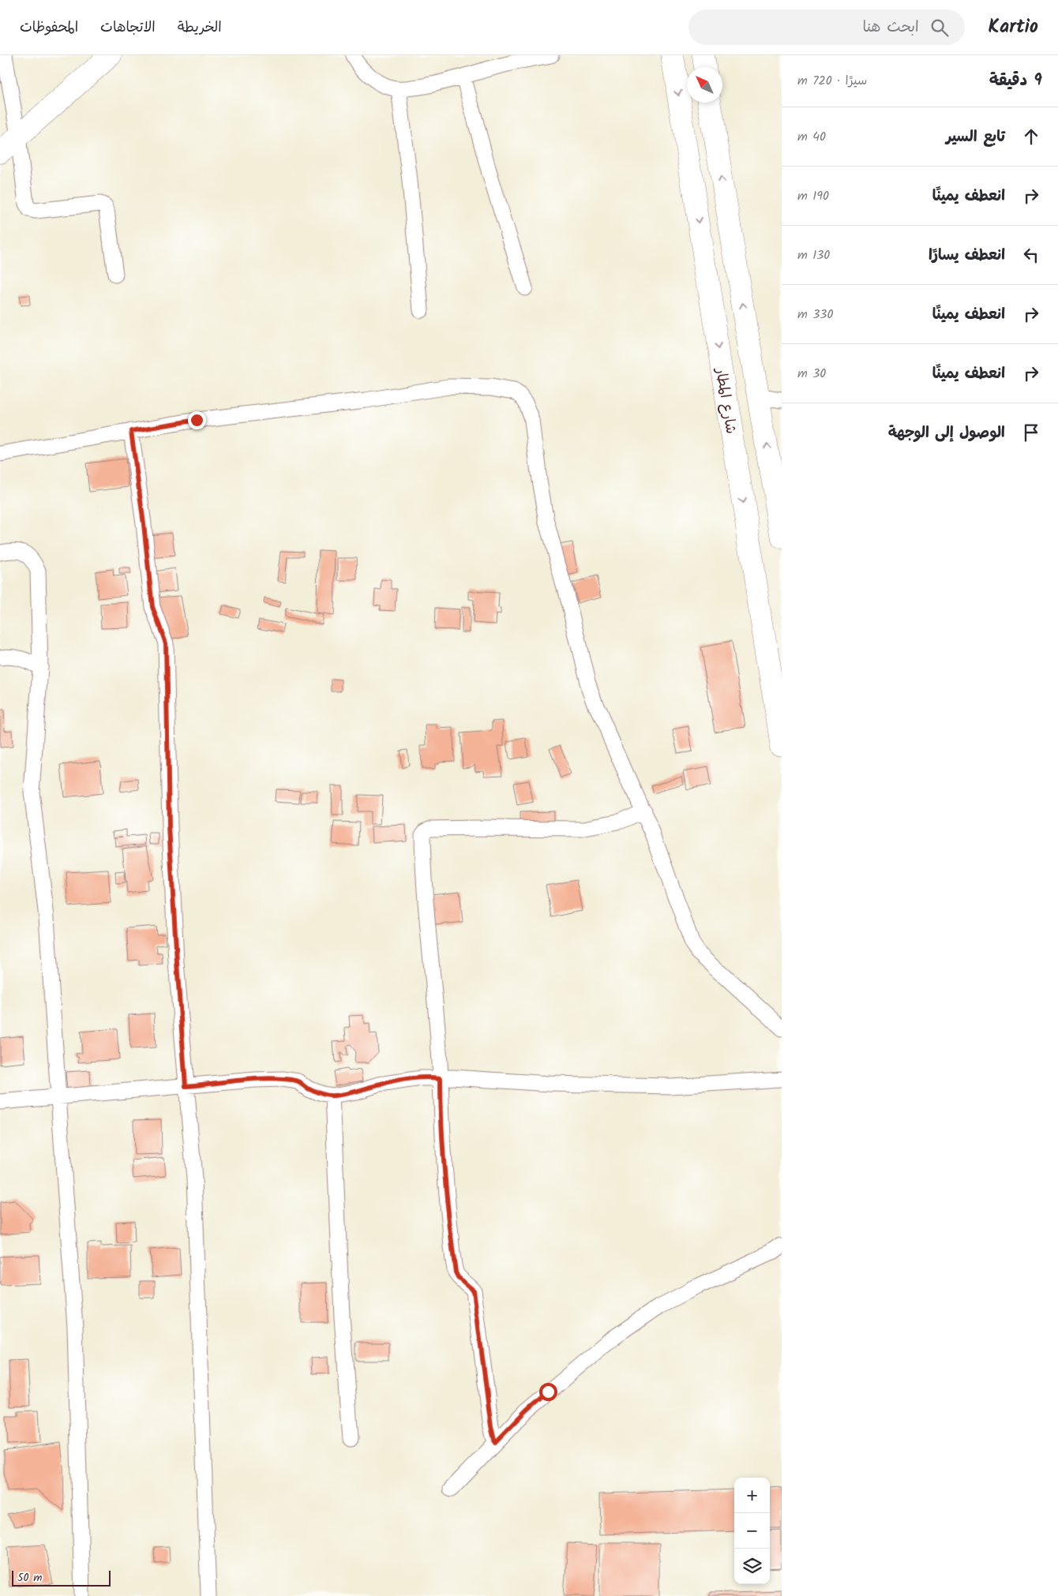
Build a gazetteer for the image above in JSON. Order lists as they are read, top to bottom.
{
  "streets": {
    "street": ["شارع المطار"]
  },
  "scale_bar": "50 m",
  "north": "top left",
  "page": {
    "header": "Kartio",
    "search": "ابحث هنا",
    "nav": ["الخريطة", "الاتجاهات", "المحفوظات"],
    "heading": ["9 دقيقة", "سيرًا · 720 m"],
    "list": [
      ["تابع السير", "40 m"],
      ["انعطف يمينًا", "190 m"],
      ["انعطف يسارًا", "130 m"],
      ["انعطف يمينًا", "330 m"],
      ["انعطف يمينًا", "30 m"],
      "الوصول إلى الوجهة"
    ],
    "map_buttons": ["+", "−"],
    "scale": "50 m"
  }
}
